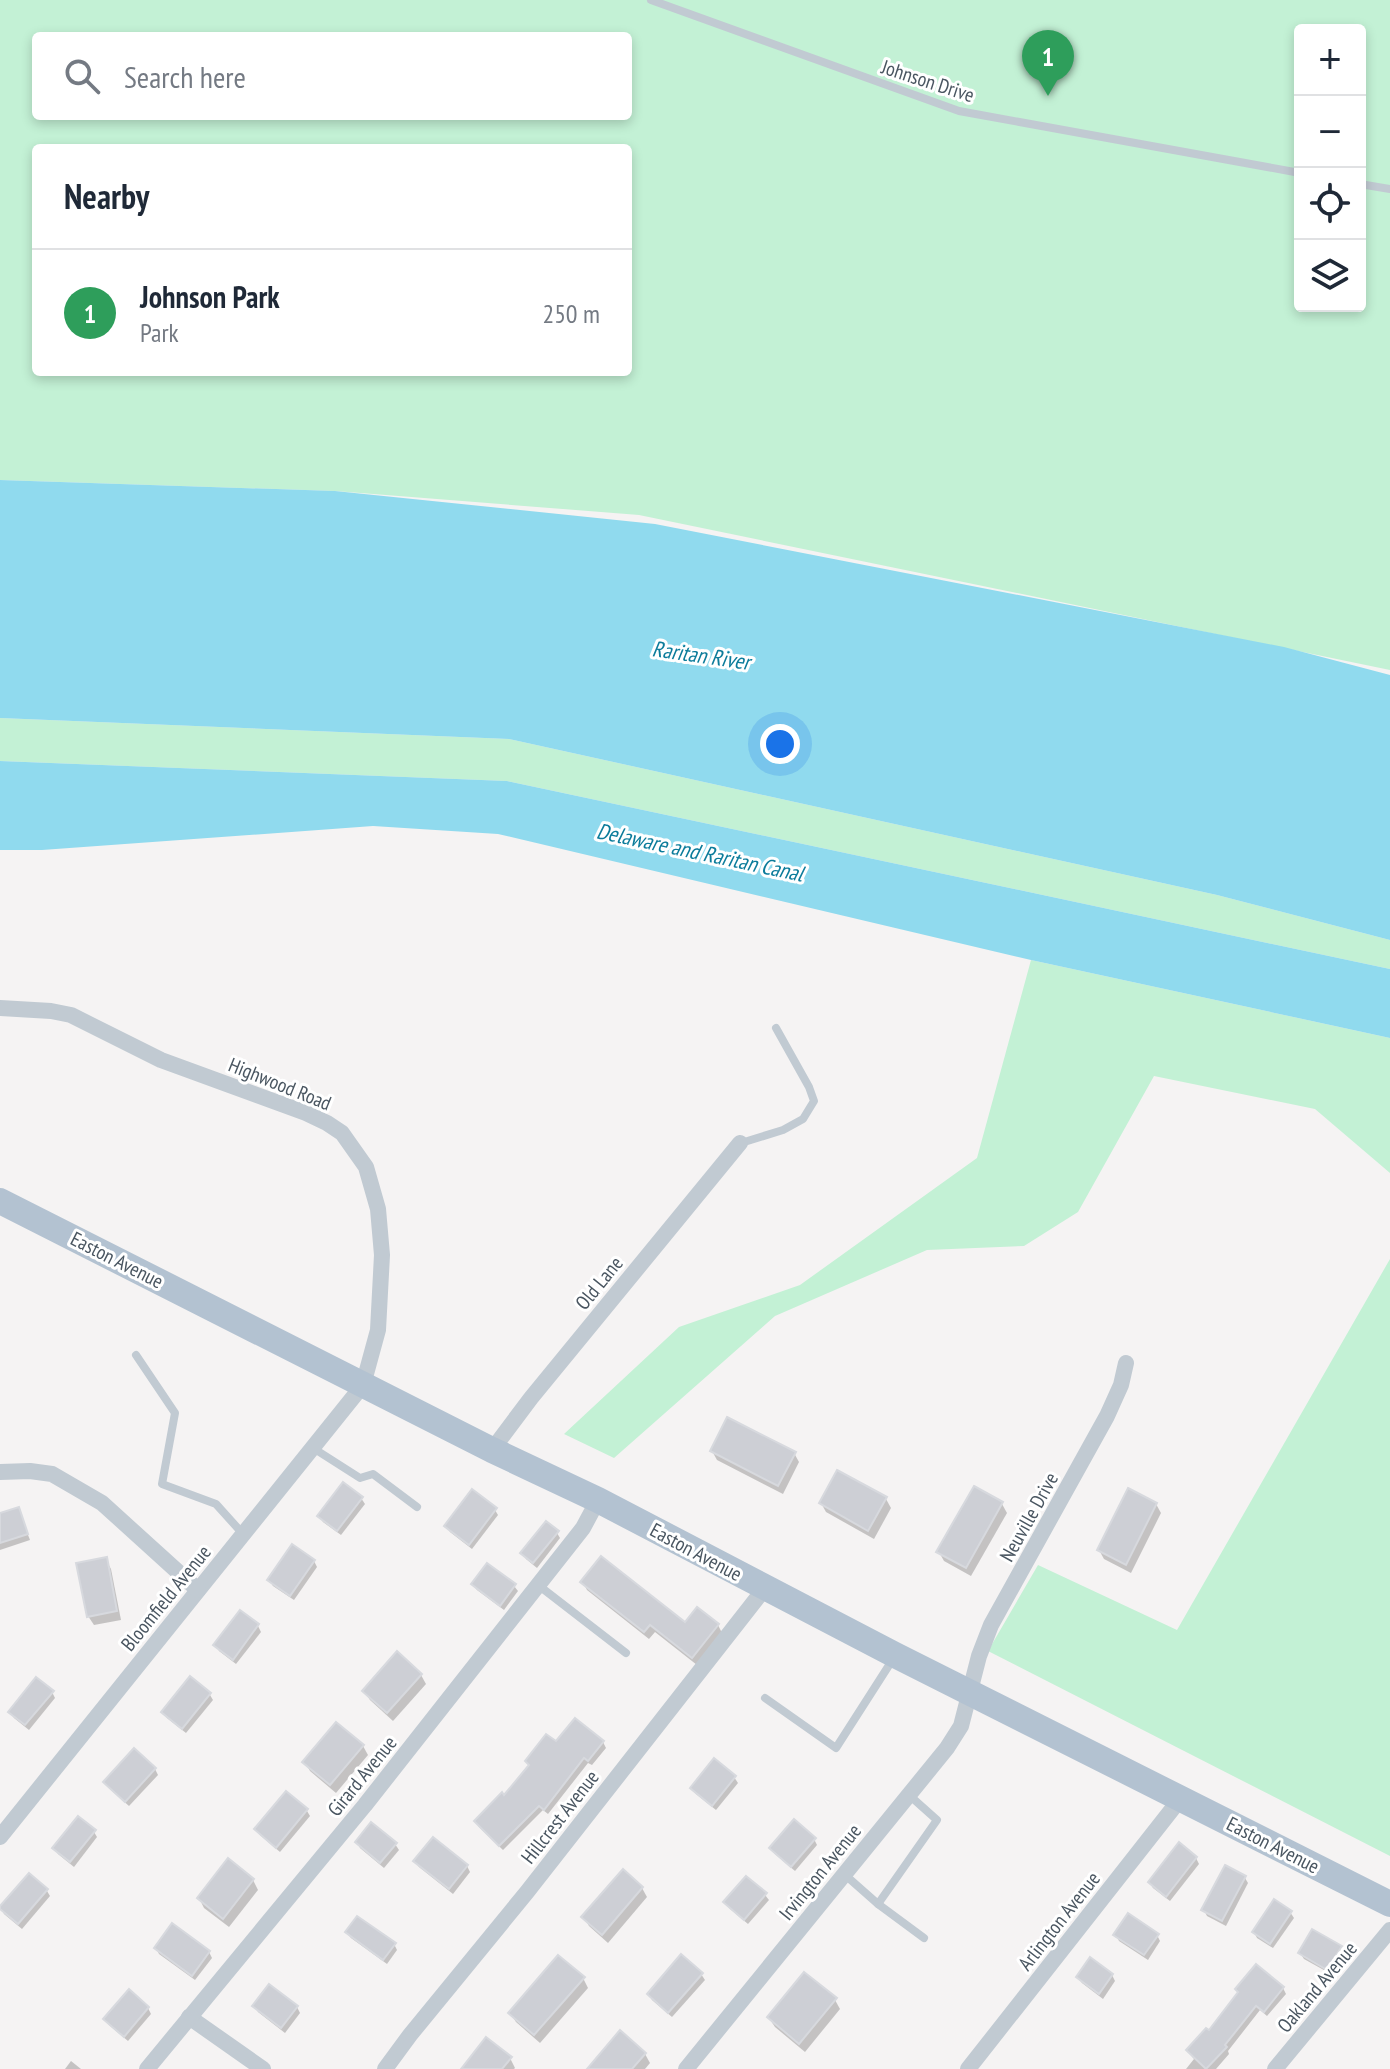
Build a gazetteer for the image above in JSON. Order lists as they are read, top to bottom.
{
  "streets": {
    "main road": ["Easton Avenue"],
    "street": [
      "Highwood Road",
      "Old Lane",
      "Neuville Drive",
      "Bloomfield Avenue",
      "Girard Avenue",
      "Hillcrest Avenue",
      "Irvington Avenue",
      "Arlington Avenue",
      "Oakland Avenue"
    ],
    "lane": ["Johnson Drive"]
  },
  "crossings": [
    ["Highwood Road", "Easton Avenue"],
    ["Highwood Road", "Bloomfield Avenue"],
    ["Easton Avenue", "Old Lane"],
    ["Easton Avenue", "Neuville Drive"],
    ["Easton Avenue", "Bloomfield Avenue"],
    ["Easton Avenue", "Girard Avenue"],
    ["Easton Avenue", "Hillcrest Avenue"],
    ["Easton Avenue", "Irvington Avenue"],
    ["Easton Avenue", "Arlington Avenue"],
    ["Neuville Drive", "Irvington Avenue"]
  ],
  "water": ["Raritan River", "Delaware and Raritan Canal"],
  "page": {
    "map_buttons": ["+", "−"],
    "pins": "1",
    "search": "Search here",
    "heading": "Nearby",
    "list": [
      {
        "mark": "1",
        "name": "Johnson Park",
        "note": "Park",
        "value": "250 m"
      }
    ]
  }
}
